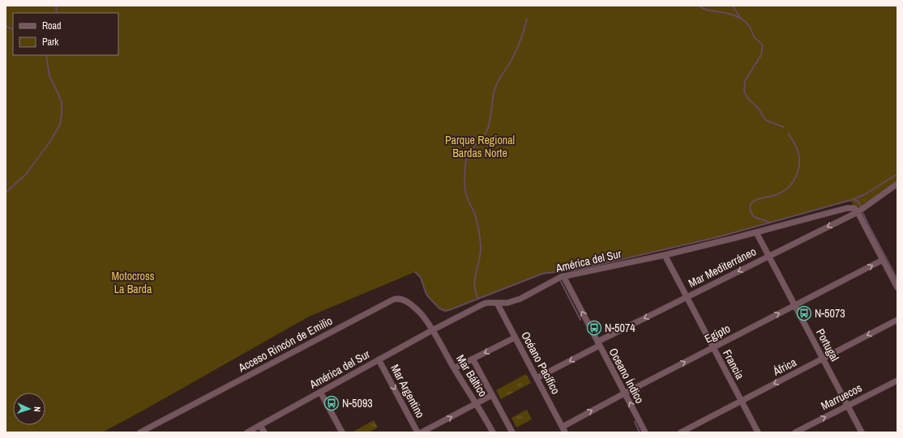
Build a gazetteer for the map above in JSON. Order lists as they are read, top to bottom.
{
  "streets": {
    "street": [
      "América del Sur",
      "Mar Mediterráneo",
      "Egipto",
      "Acceso Rincón de Emilio",
      "Portugal",
      "Océano Pacífico",
      "Francia",
      "África",
      "Mar Báltico",
      "Oceano Índico",
      "Mar Argentino",
      "Marruecos"
    ]
  },
  "crossings": [
    ["América del Sur", "Mar Mediterráneo"],
    ["América del Sur", "Acceso Rincón de Emilio"],
    ["América del Sur", "Portugal"],
    ["América del Sur", "Océano Pacífico"],
    ["América del Sur", "Francia"],
    ["América del Sur", "Mar Báltico"],
    ["América del Sur", "Oceano Índico"],
    ["América del Sur", "Mar Argentino"],
    ["Mar Mediterráneo", "Portugal"],
    ["Mar Mediterráneo", "Océano Pacífico"],
    ["Mar Mediterráneo", "Francia"],
    ["Mar Mediterráneo", "Oceano Índico"],
    ["Egipto", "Portugal"],
    ["Egipto", "Océano Pacífico"],
    ["Egipto", "Francia"],
    ["Egipto", "Oceano Índico"],
    ["Acceso Rincón de Emilio", "Mar Báltico"],
    ["Portugal", "África"],
    ["Portugal", "Marruecos"],
    ["Francia", "África"]
  ],
  "one_way": [
    "Mar Mediterráneo",
    "Egipto",
    "África",
    "Oceano Índico",
    "Mar Argentino",
    "Marruecos"
  ],
  "parks": ["Parque Regional Bardas Norte", "Motocross La Barda"],
  "places": {
    "bus stop": ["N-5073", "N-5074", "N-5093"]
  },
  "legend": ["Road", "Park"],
  "north": "right"
}
